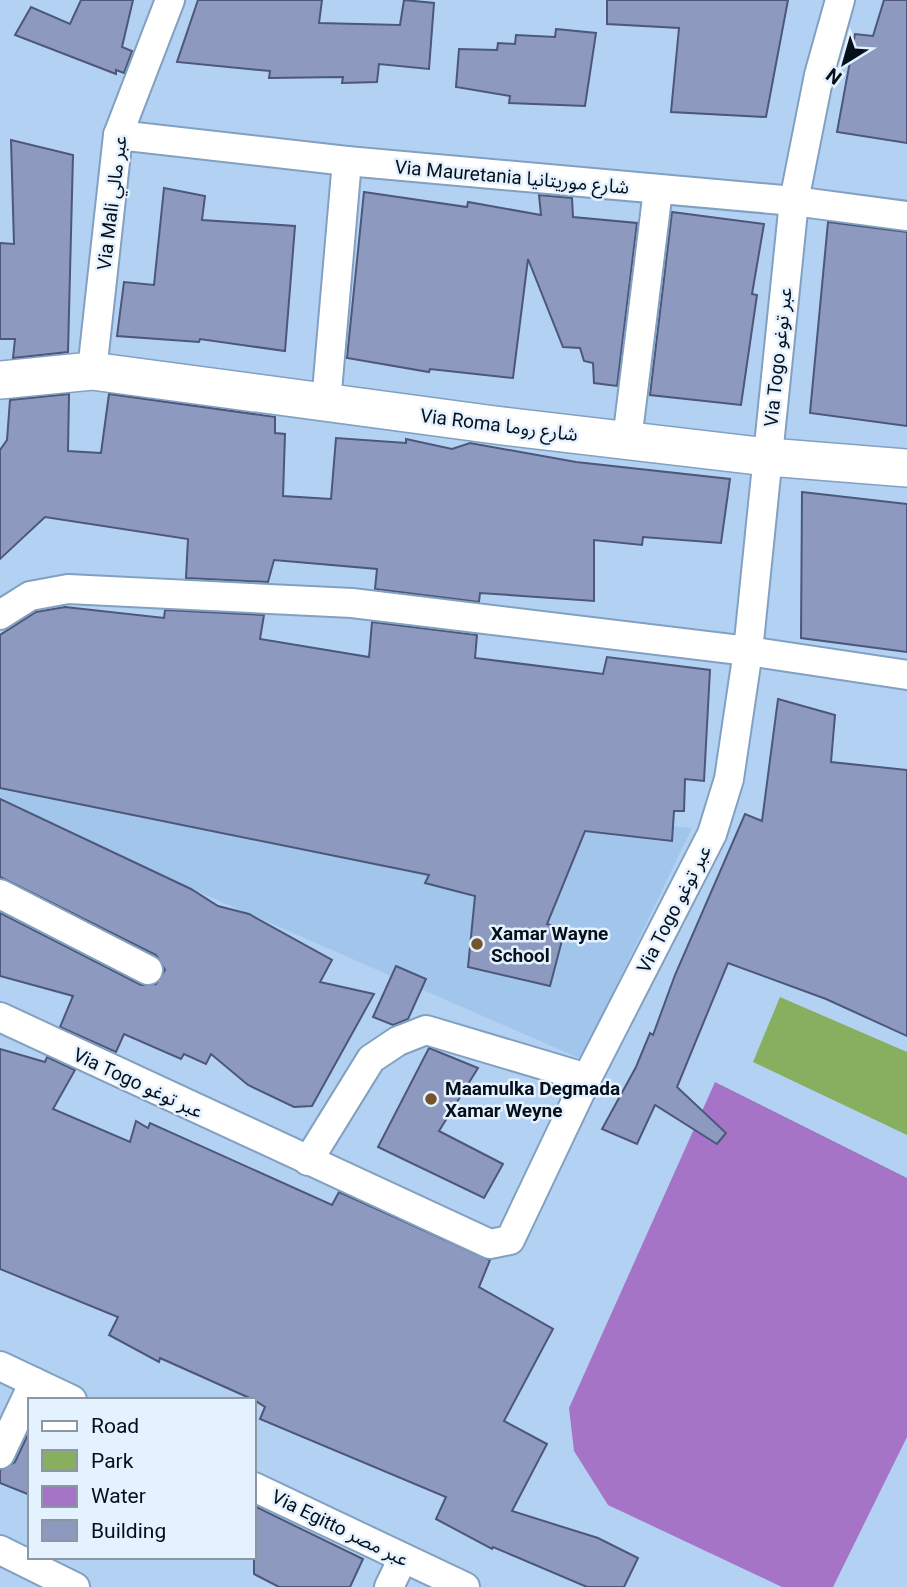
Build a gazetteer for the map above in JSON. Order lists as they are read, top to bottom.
{
  "streets": {
    "street": [
      "Via Mauretania شارع موريتانيا",
      "Via Mali عبر مالي",
      "Via Togo عبر توغو",
      "Via Roma شارع روما",
      "Via Egitto عبر مصر"
    ]
  },
  "crossings": [
    ["Via Mauretania شارع موريتانيا", "Via Mali عبر مالي"],
    ["Via Mauretania شارع موريتانيا", "Via Togo عبر توغو"],
    ["Via Mali عبر مالي", "Via Roma شارع روما"],
    ["Via Togo عبر توغو", "Via Roma شارع روما"]
  ],
  "places": ["Xamar Wayne School", "Maamulka Degmada Xamar Weyne"],
  "legend": [
    "Road",
    "Park",
    "Water",
    "Building"
  ],
  "north": "bottom left"
}
